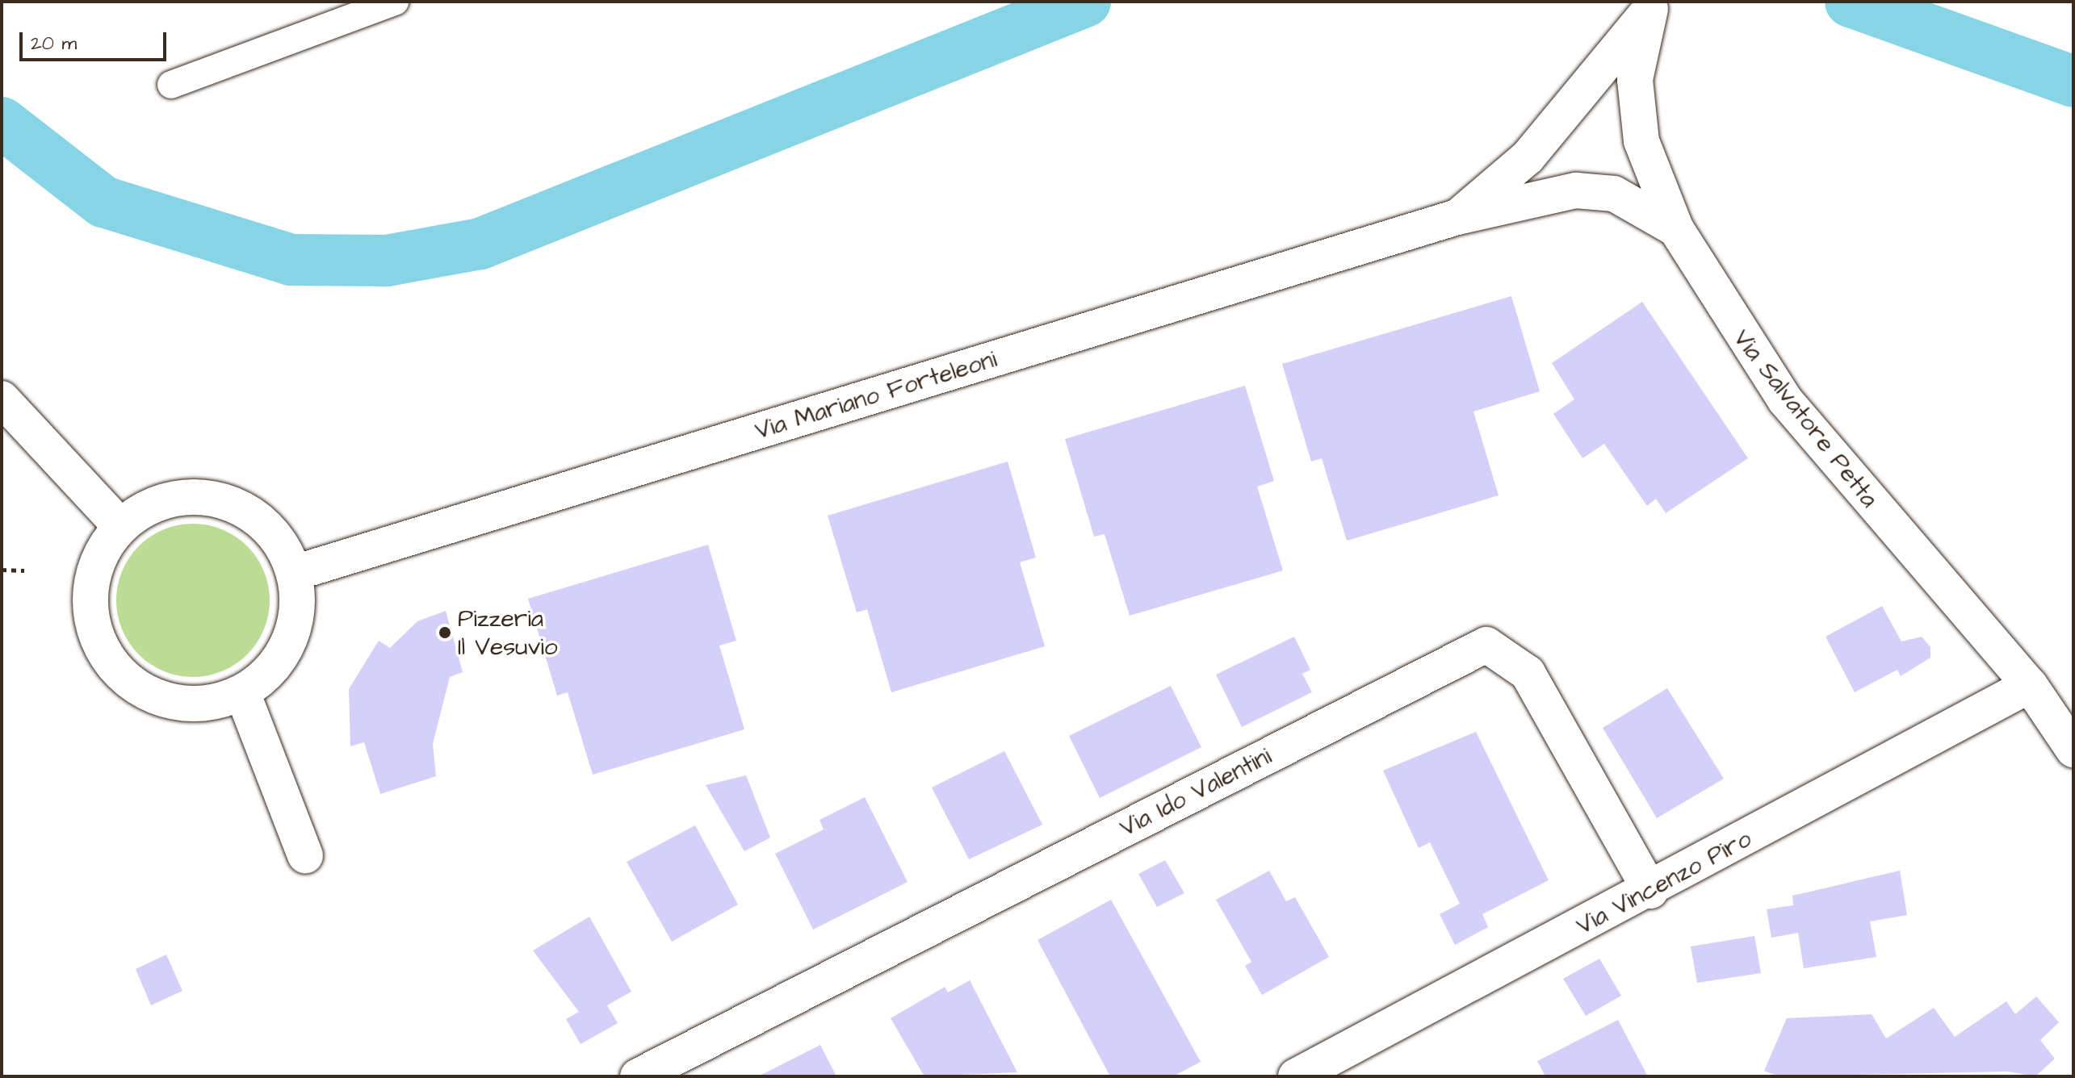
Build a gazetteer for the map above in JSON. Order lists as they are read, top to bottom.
{
  "streets": {
    "street": [
      "Via Mariano Forteleoni",
      "Via Salvatore Petta",
      "Via Ido Valentini",
      "Via Vincenzo Piro"
    ]
  },
  "crossings": [
    ["Via Mariano Forteleoni", "Via Salvatore Petta"],
    ["Via Salvatore Petta", "Via Vincenzo Piro"],
    ["Via Ido Valentini", "Via Vincenzo Piro"]
  ],
  "places": ["Pizzeria Il Vesuvio"],
  "scale_bar": "20 m"
}
